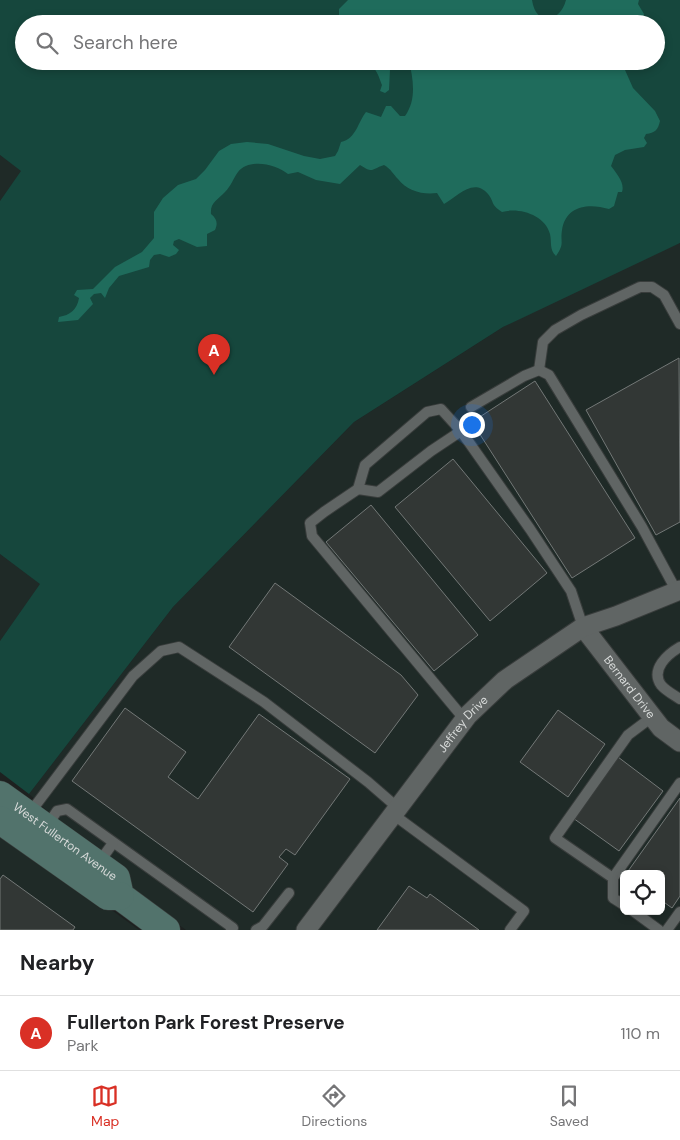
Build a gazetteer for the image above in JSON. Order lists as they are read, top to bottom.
{
  "streets": {
    "street": ["Bernard Drive", "Jeffrey Drive", "West Fullerton Avenue"]
  },
  "crossings": [
    ["Bernard Drive", "Jeffrey Drive"]
  ],
  "page": {
    "search": "Search here",
    "pins": "A",
    "heading": "Nearby",
    "list": [
      {
        "mark": "A",
        "name": "Fullerton Park Forest Preserve",
        "note": "Park",
        "value": "110 m"
      }
    ],
    "nav": ["Map", "Directions", "Saved"]
  }
}
